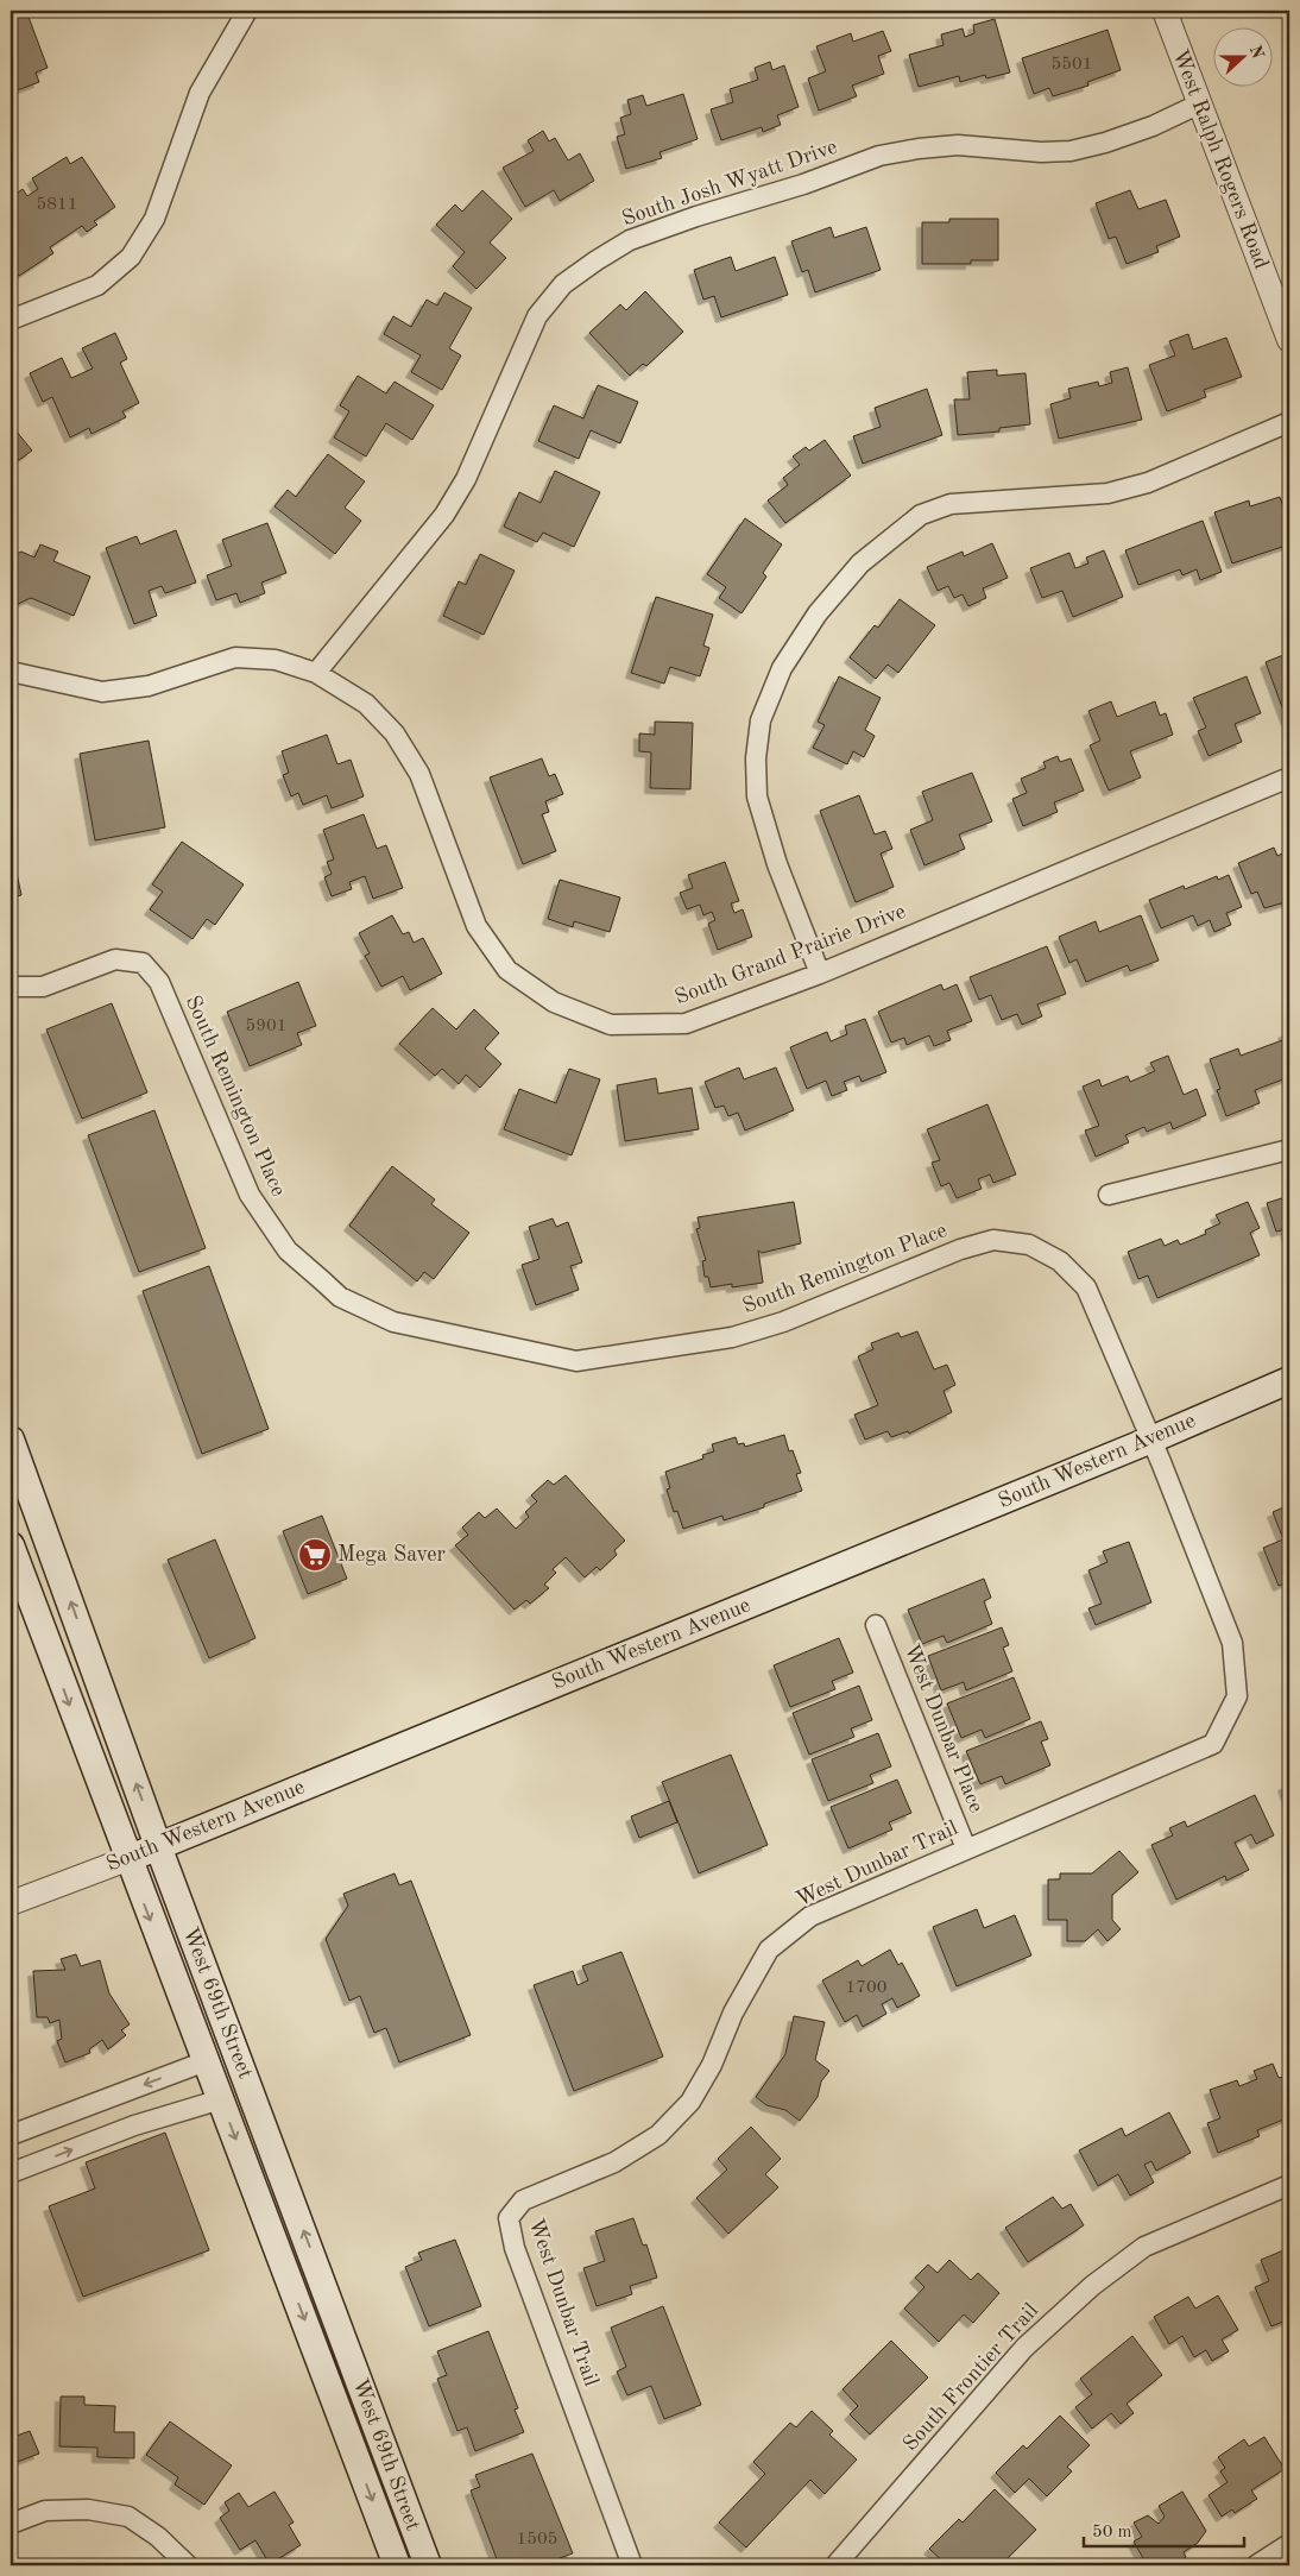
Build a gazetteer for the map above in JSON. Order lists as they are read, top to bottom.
{
  "streets": {
    "main road": ["South Western Avenue", "West 69th Street"],
    "street": [
      "West Ralph Rogers Road",
      "South Josh Wyatt Drive",
      "South Grand Prairie Drive",
      "South Remington Place",
      "West Dunbar Place",
      "West Dunbar Trail",
      "South Frontier Trail"
    ]
  },
  "crossings": [
    ["West Ralph Rogers Road", "South Josh Wyatt Drive"],
    ["South Josh Wyatt Drive", "South Grand Prairie Drive"],
    ["South Remington Place", "South Western Avenue"],
    ["South Remington Place", "West Dunbar Trail"],
    ["South Western Avenue", "West Dunbar Trail"],
    ["South Western Avenue", "West 69th Street"],
    ["West Dunbar Place", "West Dunbar Trail"]
  ],
  "places": {
    "supermarket": ["Mega Saver"]
  },
  "house_numbers": [
    "5501",
    "5811",
    "5901",
    "1700",
    "1505"
  ],
  "scale_bar": "50 m",
  "north": "right"
}
